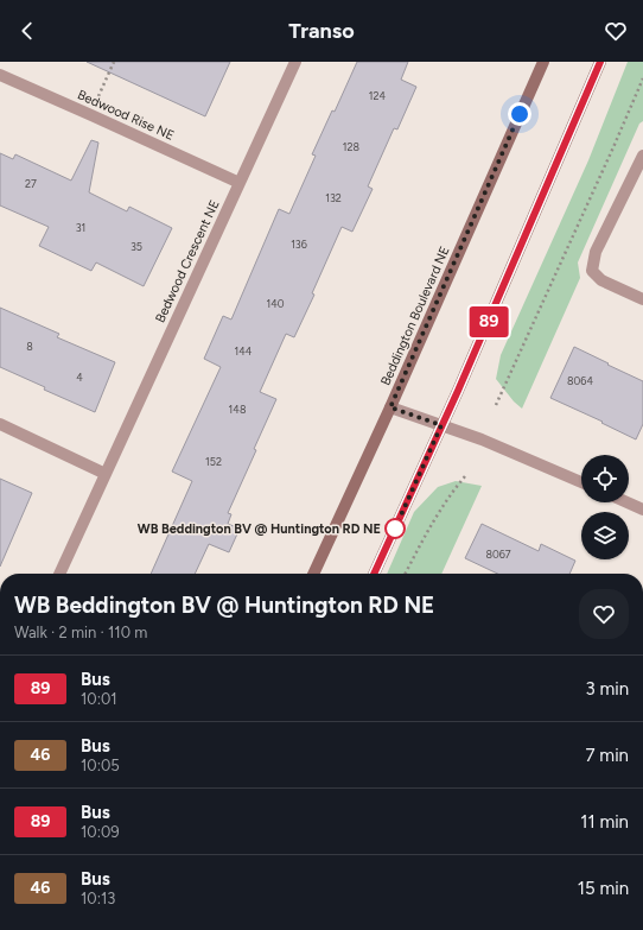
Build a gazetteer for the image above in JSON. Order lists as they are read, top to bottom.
{
  "streets": {
    "main road": ["Beddington Boulevard NE"],
    "street": ["Bedwood Rise NE", "Bedwood Crescent NE"]
  },
  "crossings": [
    ["Bedwood Rise NE", "Bedwood Crescent NE"]
  ],
  "places": ["WB Beddington BV @ Huntington RD NE"],
  "lines": ["bus line 89"],
  "house_numbers": [
    "124",
    "128",
    "27",
    "132",
    "31",
    "136",
    "35",
    "140",
    "8",
    "144",
    "4",
    "8064",
    "148",
    "152",
    "8067"
  ],
  "page": {
    "header": "Transo",
    "on_map": "89",
    "heading": ["WB Beddington BV @ Huntington RD NE", "Walk · 2 min · 110 m"],
    "list": [
      {
        "mark": "89",
        "name": "Bus",
        "note": "10:01",
        "value": "3 min"
      },
      {
        "mark": "46",
        "name": "Bus",
        "note": "10:05",
        "value": "7 min"
      },
      {
        "mark": "89",
        "name": "Bus",
        "note": "10:09",
        "value": "11 min"
      },
      {
        "mark": "46",
        "name": "Bus",
        "note": "10:13",
        "value": "15 min"
      }
    ]
  }
}
